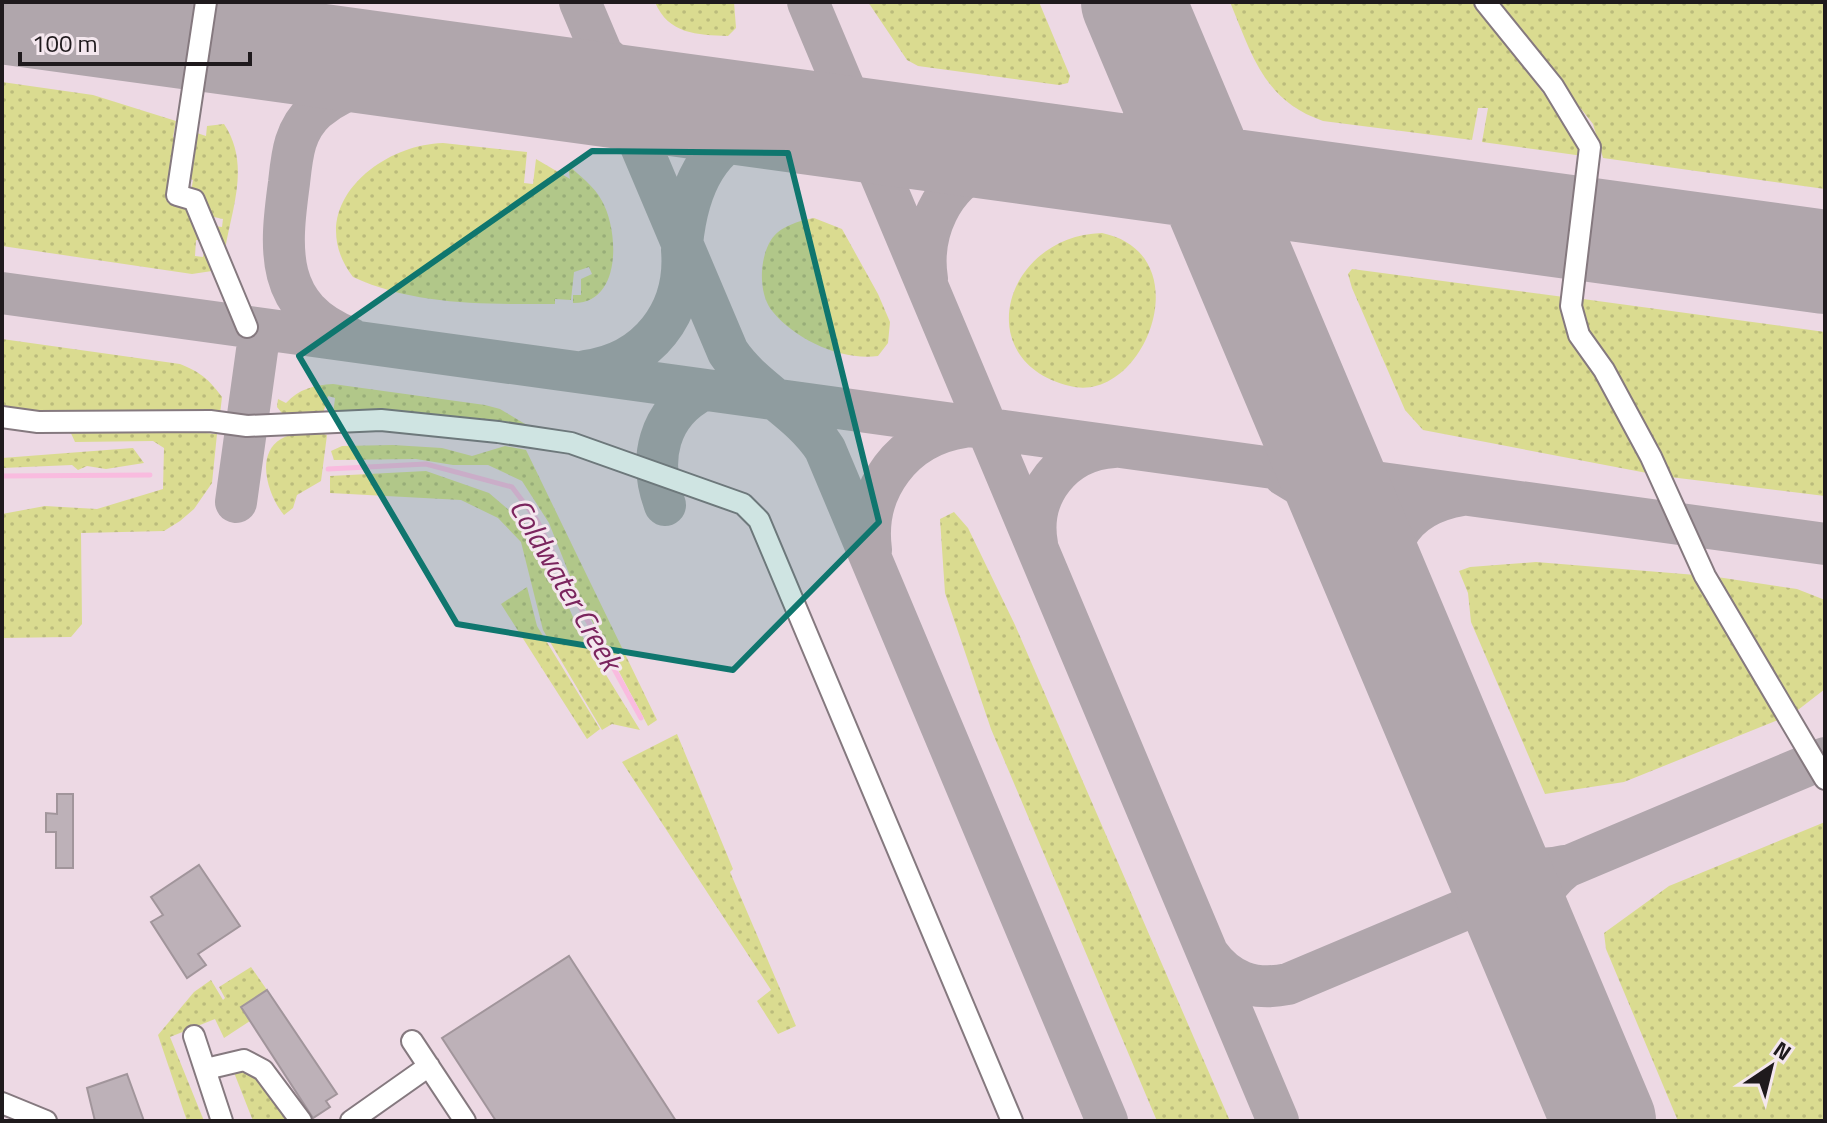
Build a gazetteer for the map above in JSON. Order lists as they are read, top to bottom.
{
  "water": ["Coldwater Creek"],
  "scale_bar": "100 m",
  "north": "top right"
}
